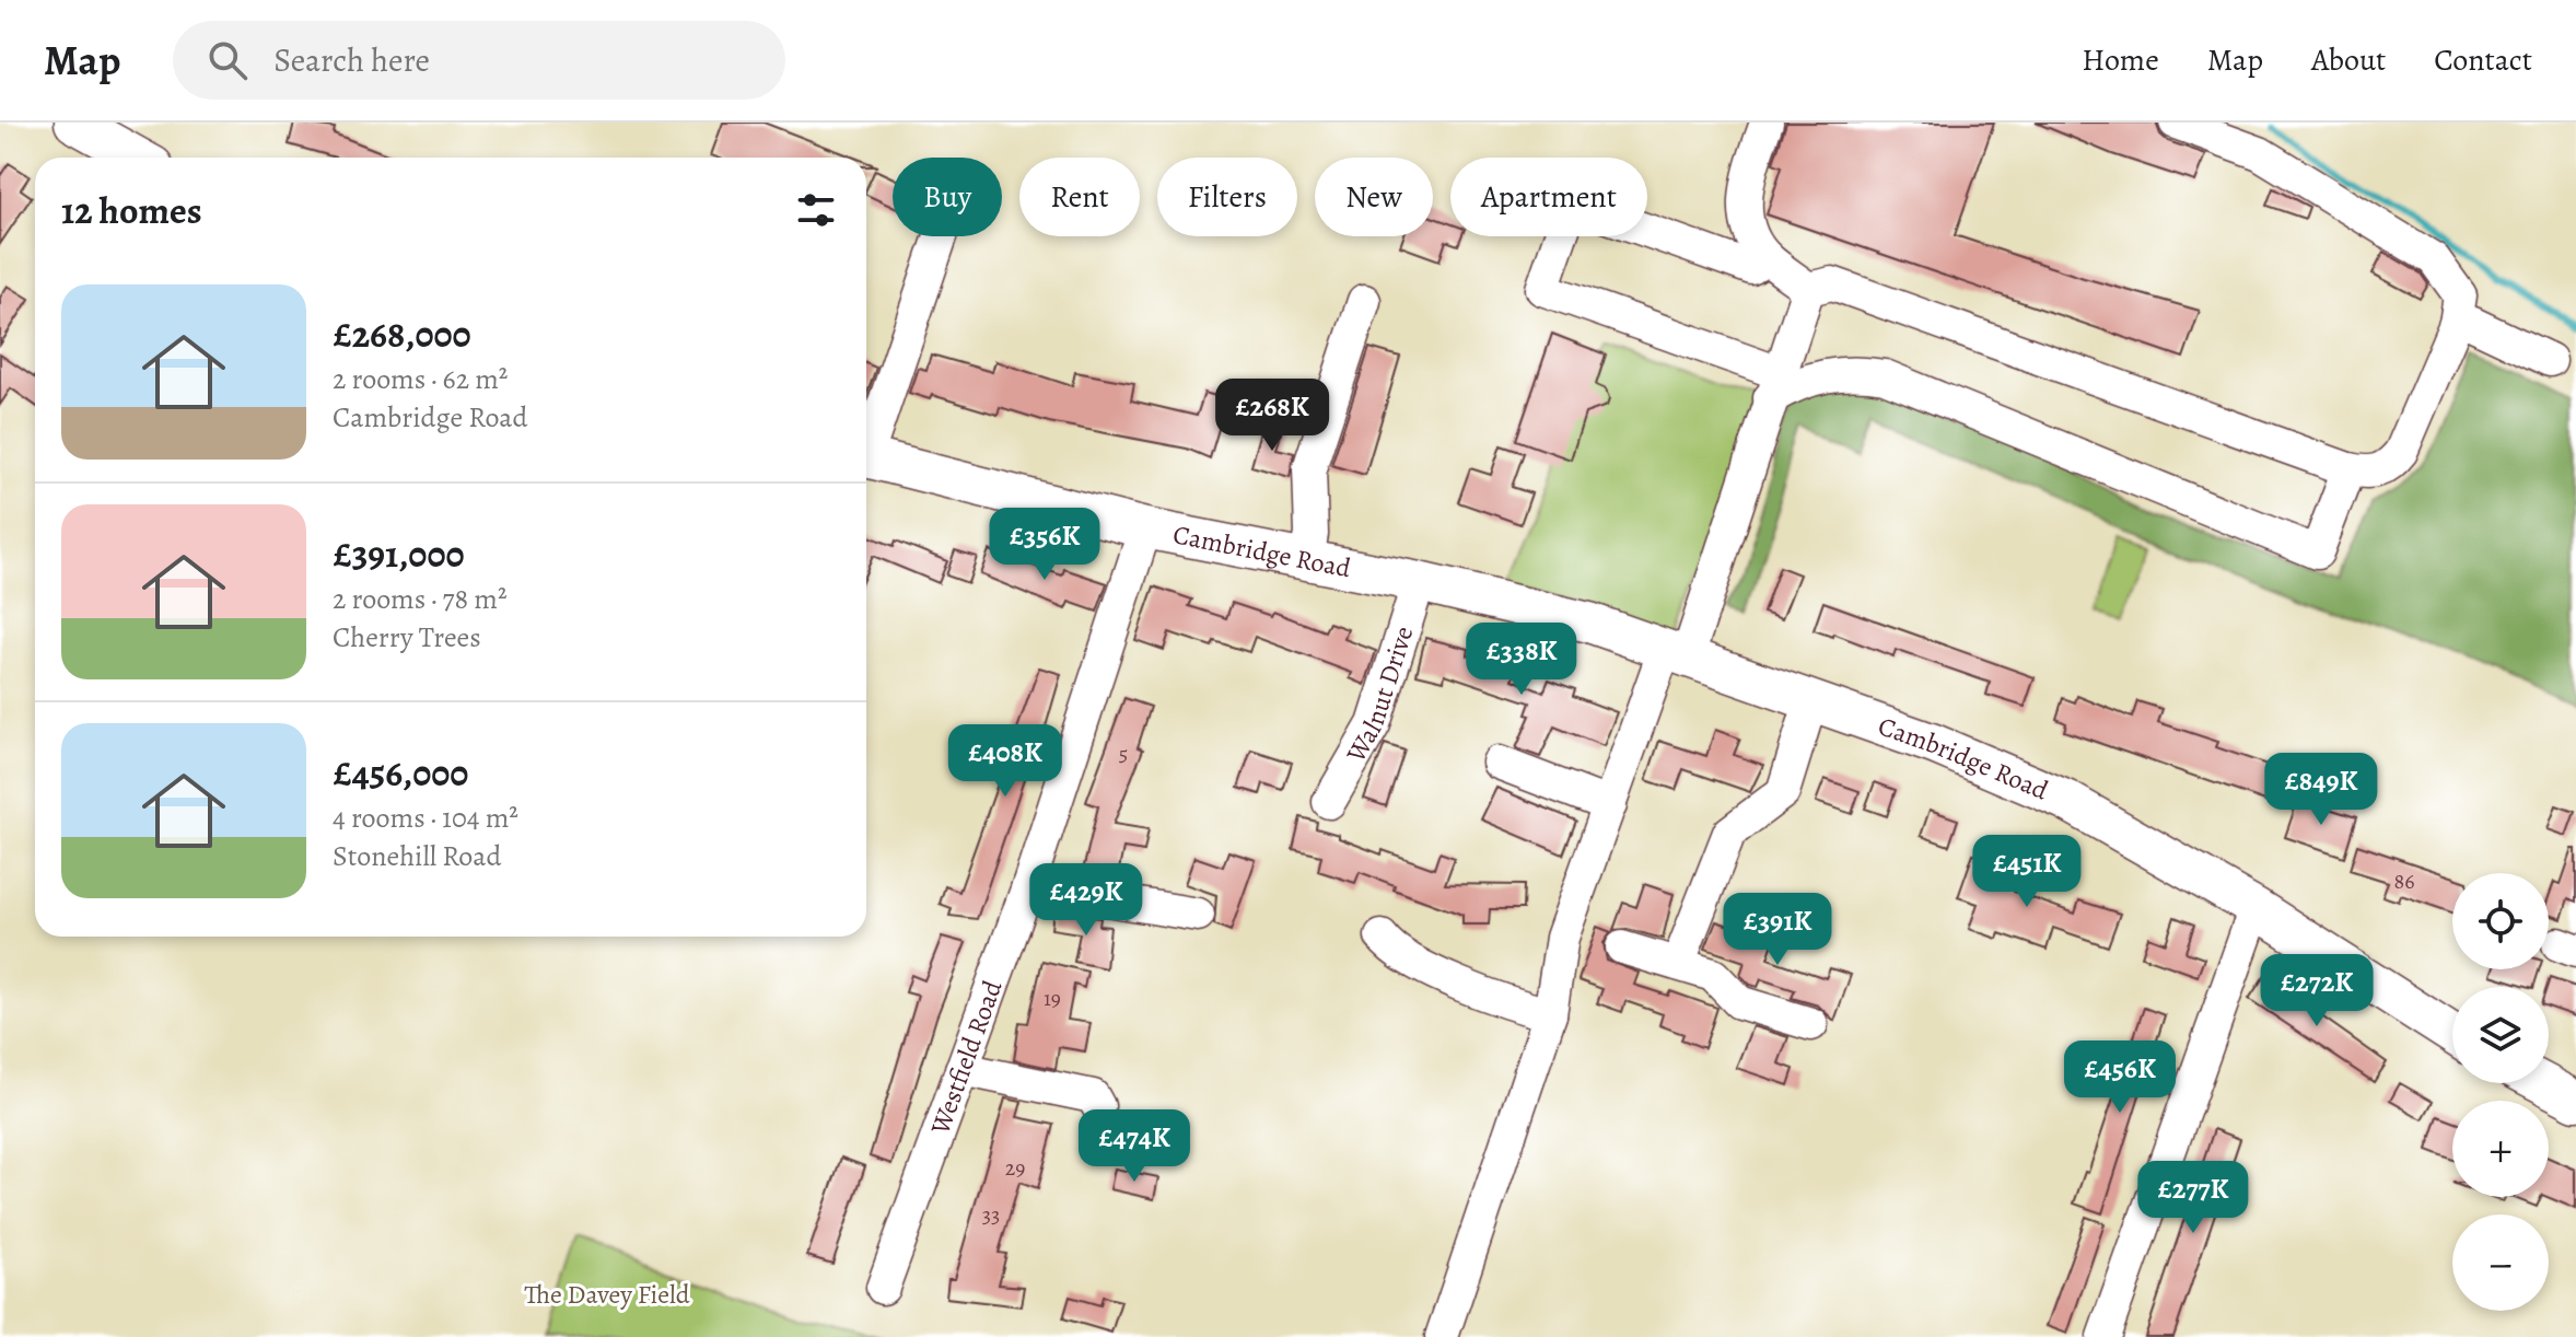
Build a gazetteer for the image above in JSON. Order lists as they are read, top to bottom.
{
  "streets": {
    "main road": ["Cambridge Road"],
    "street": ["Walnut Drive", "Westfield Road"]
  },
  "crossings": [
    ["Cambridge Road", "Walnut Drive"],
    ["Cambridge Road", "Westfield Road"]
  ],
  "parks": ["The Davey Field"],
  "house_numbers": [
    "5",
    "86",
    "19",
    "29",
    "33"
  ],
  "page": {
    "header": "Map",
    "search": "Search here",
    "nav": [
      "Home",
      "Map",
      "About",
      "Contact"
    ],
    "chip": [
      "Buy",
      "Rent",
      "Filters",
      "New",
      "Apartment"
    ],
    "heading": "12 homes",
    "list": [
      {
        "name": "£268,000",
        "note": "2 rooms · 62 m² · Cambridge Road"
      },
      {
        "name": "£391,000",
        "note": "2 rooms · 78 m² · Cherry Trees"
      },
      {
        "name": "£456,000",
        "note": "4 rooms · 104 m² · Stonehill Road"
      }
    ],
    "price": [
      "£268K",
      "£356K",
      "£338K",
      "£408K",
      "£849K",
      "£451K",
      "£429K",
      "£391K",
      "£272K",
      "£456K",
      "£474K",
      "£277K"
    ],
    "map_buttons": ["+", "−"]
  }
}
